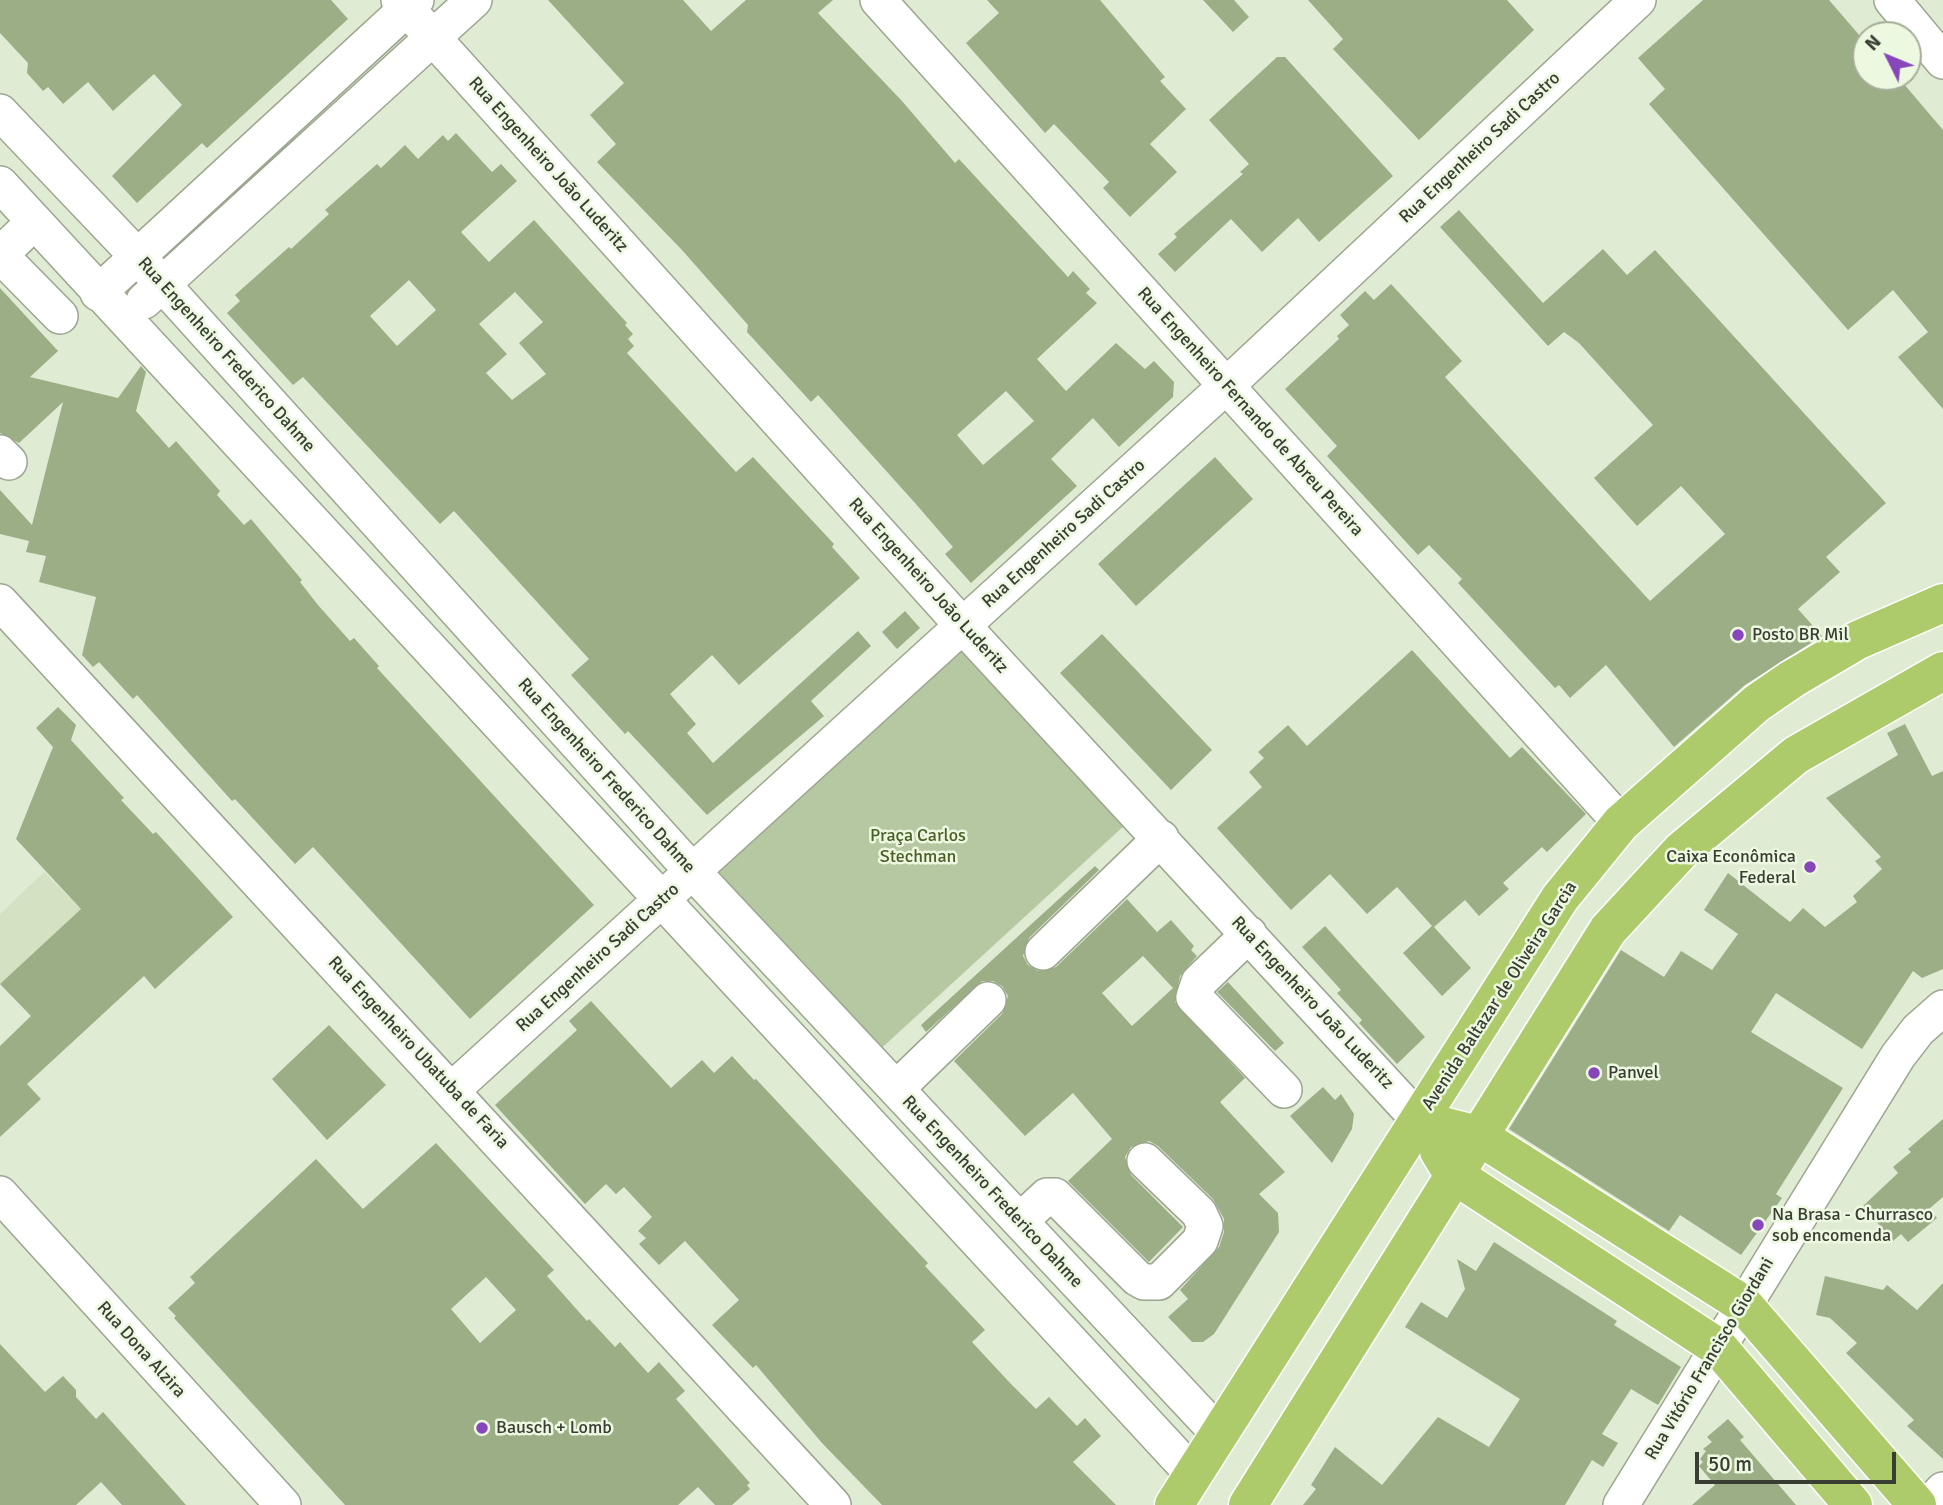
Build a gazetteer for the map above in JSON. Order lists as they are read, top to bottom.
{
  "streets": {
    "main road": ["Rua Engenheiro João Luderitz", "Avenida Baltazar de Oliveira Garcia"],
    "street": [
      "Rua Engenheiro Sadi Castro",
      "Rua Engenheiro Frederico Dahme",
      "Rua Engenheiro Fernando de Abreu Pereira",
      "Rua Engenheiro Ubatuba de Faria",
      "Rua Dona Alzira",
      "Rua Vitório Francisco Giordani"
    ]
  },
  "crossings": [
    ["Rua Engenheiro Sadi Castro", "Rua Engenheiro João Luderitz"],
    ["Rua Engenheiro Sadi Castro", "Rua Engenheiro Frederico Dahme"],
    ["Rua Engenheiro Sadi Castro", "Rua Engenheiro Fernando de Abreu Pereira"],
    ["Rua Engenheiro Sadi Castro", "Rua Engenheiro Ubatuba de Faria"],
    ["Rua Engenheiro João Luderitz", "Avenida Baltazar de Oliveira Garcia"],
    ["Rua Engenheiro Frederico Dahme", "Avenida Baltazar de Oliveira Garcia"],
    ["Rua Engenheiro Fernando de Abreu Pereira", "Avenida Baltazar de Oliveira Garcia"]
  ],
  "parks": ["Praça Carlos Stechman"],
  "places": [
    "Posto BR Mil",
    "Caixa Econômica Federal",
    "Panvel",
    "Na Brasa - Churrasco sob encomenda",
    "Bausch + Lomb"
  ],
  "scale_bar": "50 m",
  "north": "top left"
}
